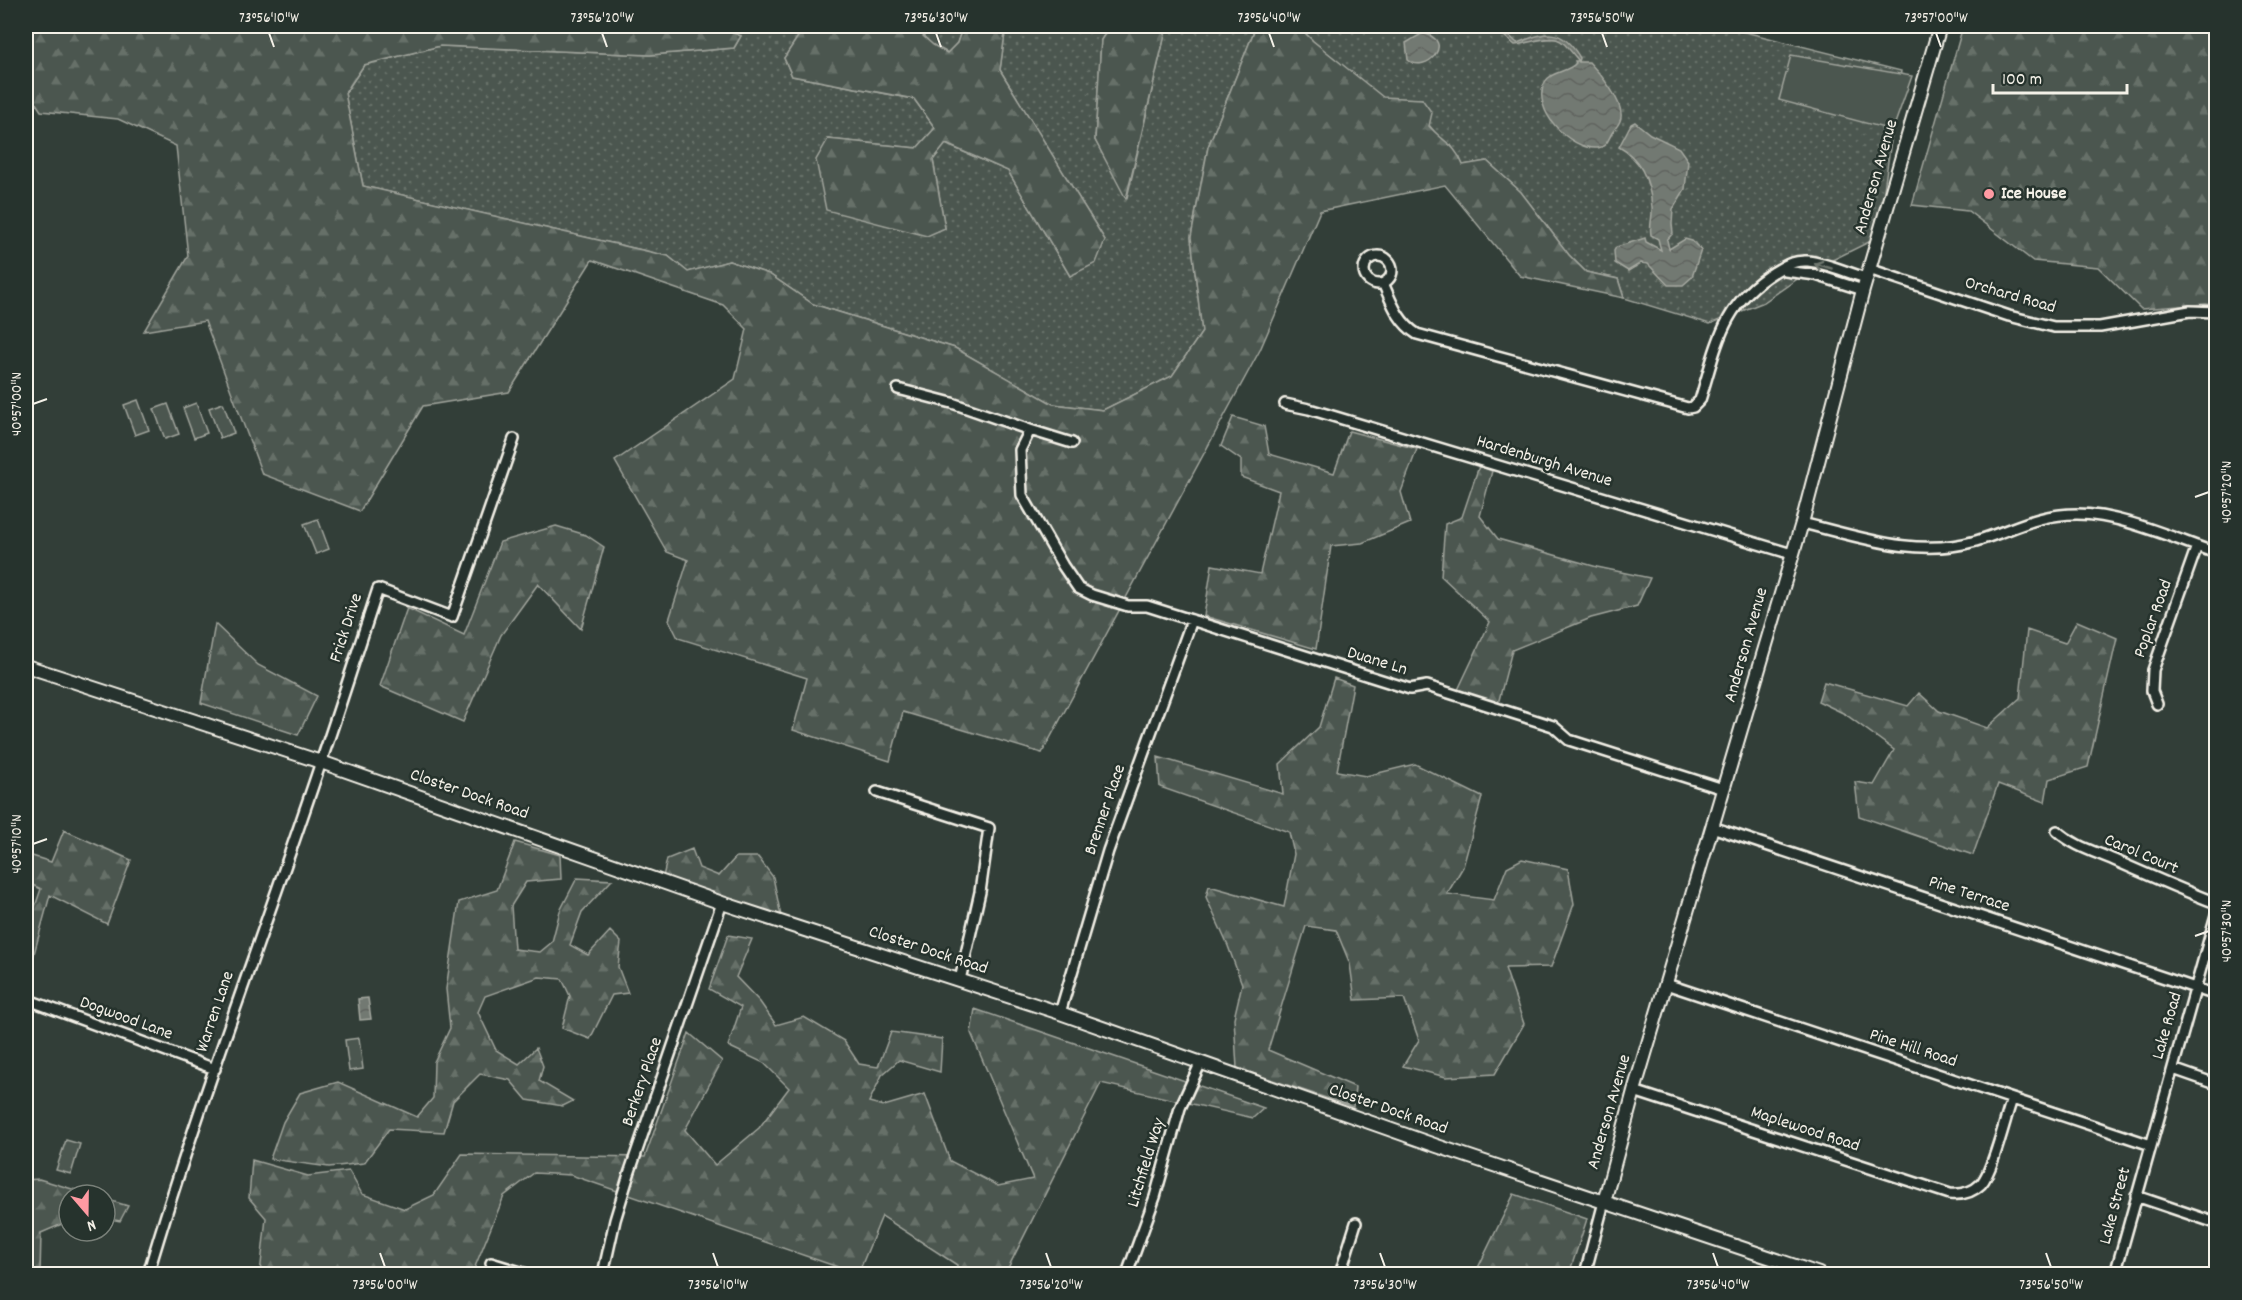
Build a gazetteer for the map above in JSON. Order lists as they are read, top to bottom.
{
  "streets": {
    "main road": ["Anderson Avenue", "Closter Dock Road"],
    "street": [
      "Orchard Road",
      "Hardenburgh Avenue",
      "Poplar Road",
      "Frick Drive",
      "Duane Ln",
      "Brenner Place",
      "Carol Court",
      "Pine Terrace",
      "Warren Lane",
      "Dogwood Lane",
      "Lake Road",
      "Pine Hill Road",
      "Berkery Place",
      "Maplewood Road",
      "Litchfield Way",
      "Lake Street"
    ]
  },
  "crossings": [
    ["Anderson Avenue", "Orchard Road"],
    ["Anderson Avenue", "Hardenburgh Avenue"],
    ["Anderson Avenue", "Duane Ln"],
    ["Anderson Avenue", "Closter Dock Road"],
    ["Anderson Avenue", "Pine Terrace"],
    ["Anderson Avenue", "Pine Hill Road"],
    ["Anderson Avenue", "Maplewood Road"],
    ["Frick Drive", "Closter Dock Road"],
    ["Frick Drive", "Warren Lane"],
    ["Duane Ln", "Brenner Place"],
    ["Closter Dock Road", "Brenner Place"],
    ["Closter Dock Road", "Warren Lane"],
    ["Closter Dock Road", "Berkery Place"],
    ["Closter Dock Road", "Litchfield Way"],
    ["Pine Terrace", "Lake Road"],
    ["Warren Lane", "Dogwood Lane"],
    ["Lake Road", "Pine Hill Road"],
    ["Lake Road", "Lake Street"],
    ["Pine Hill Road", "Maplewood Road"],
    ["Pine Hill Road", "Lake Street"]
  ],
  "places": ["Ice House"],
  "scale_bar": "100 m",
  "north": "bottom",
  "coordinates": [
    "73°56'10\"W",
    "73°56'20\"W",
    "73°56'30\"W",
    "73°56'40\"W",
    "73°56'50\"W",
    "73°57'00\"W",
    "40°57'00\"N",
    "40°57'20\"N",
    "40°57'10\"N",
    "40°57'30\"N",
    "73°56'00\"W"
  ]
}
